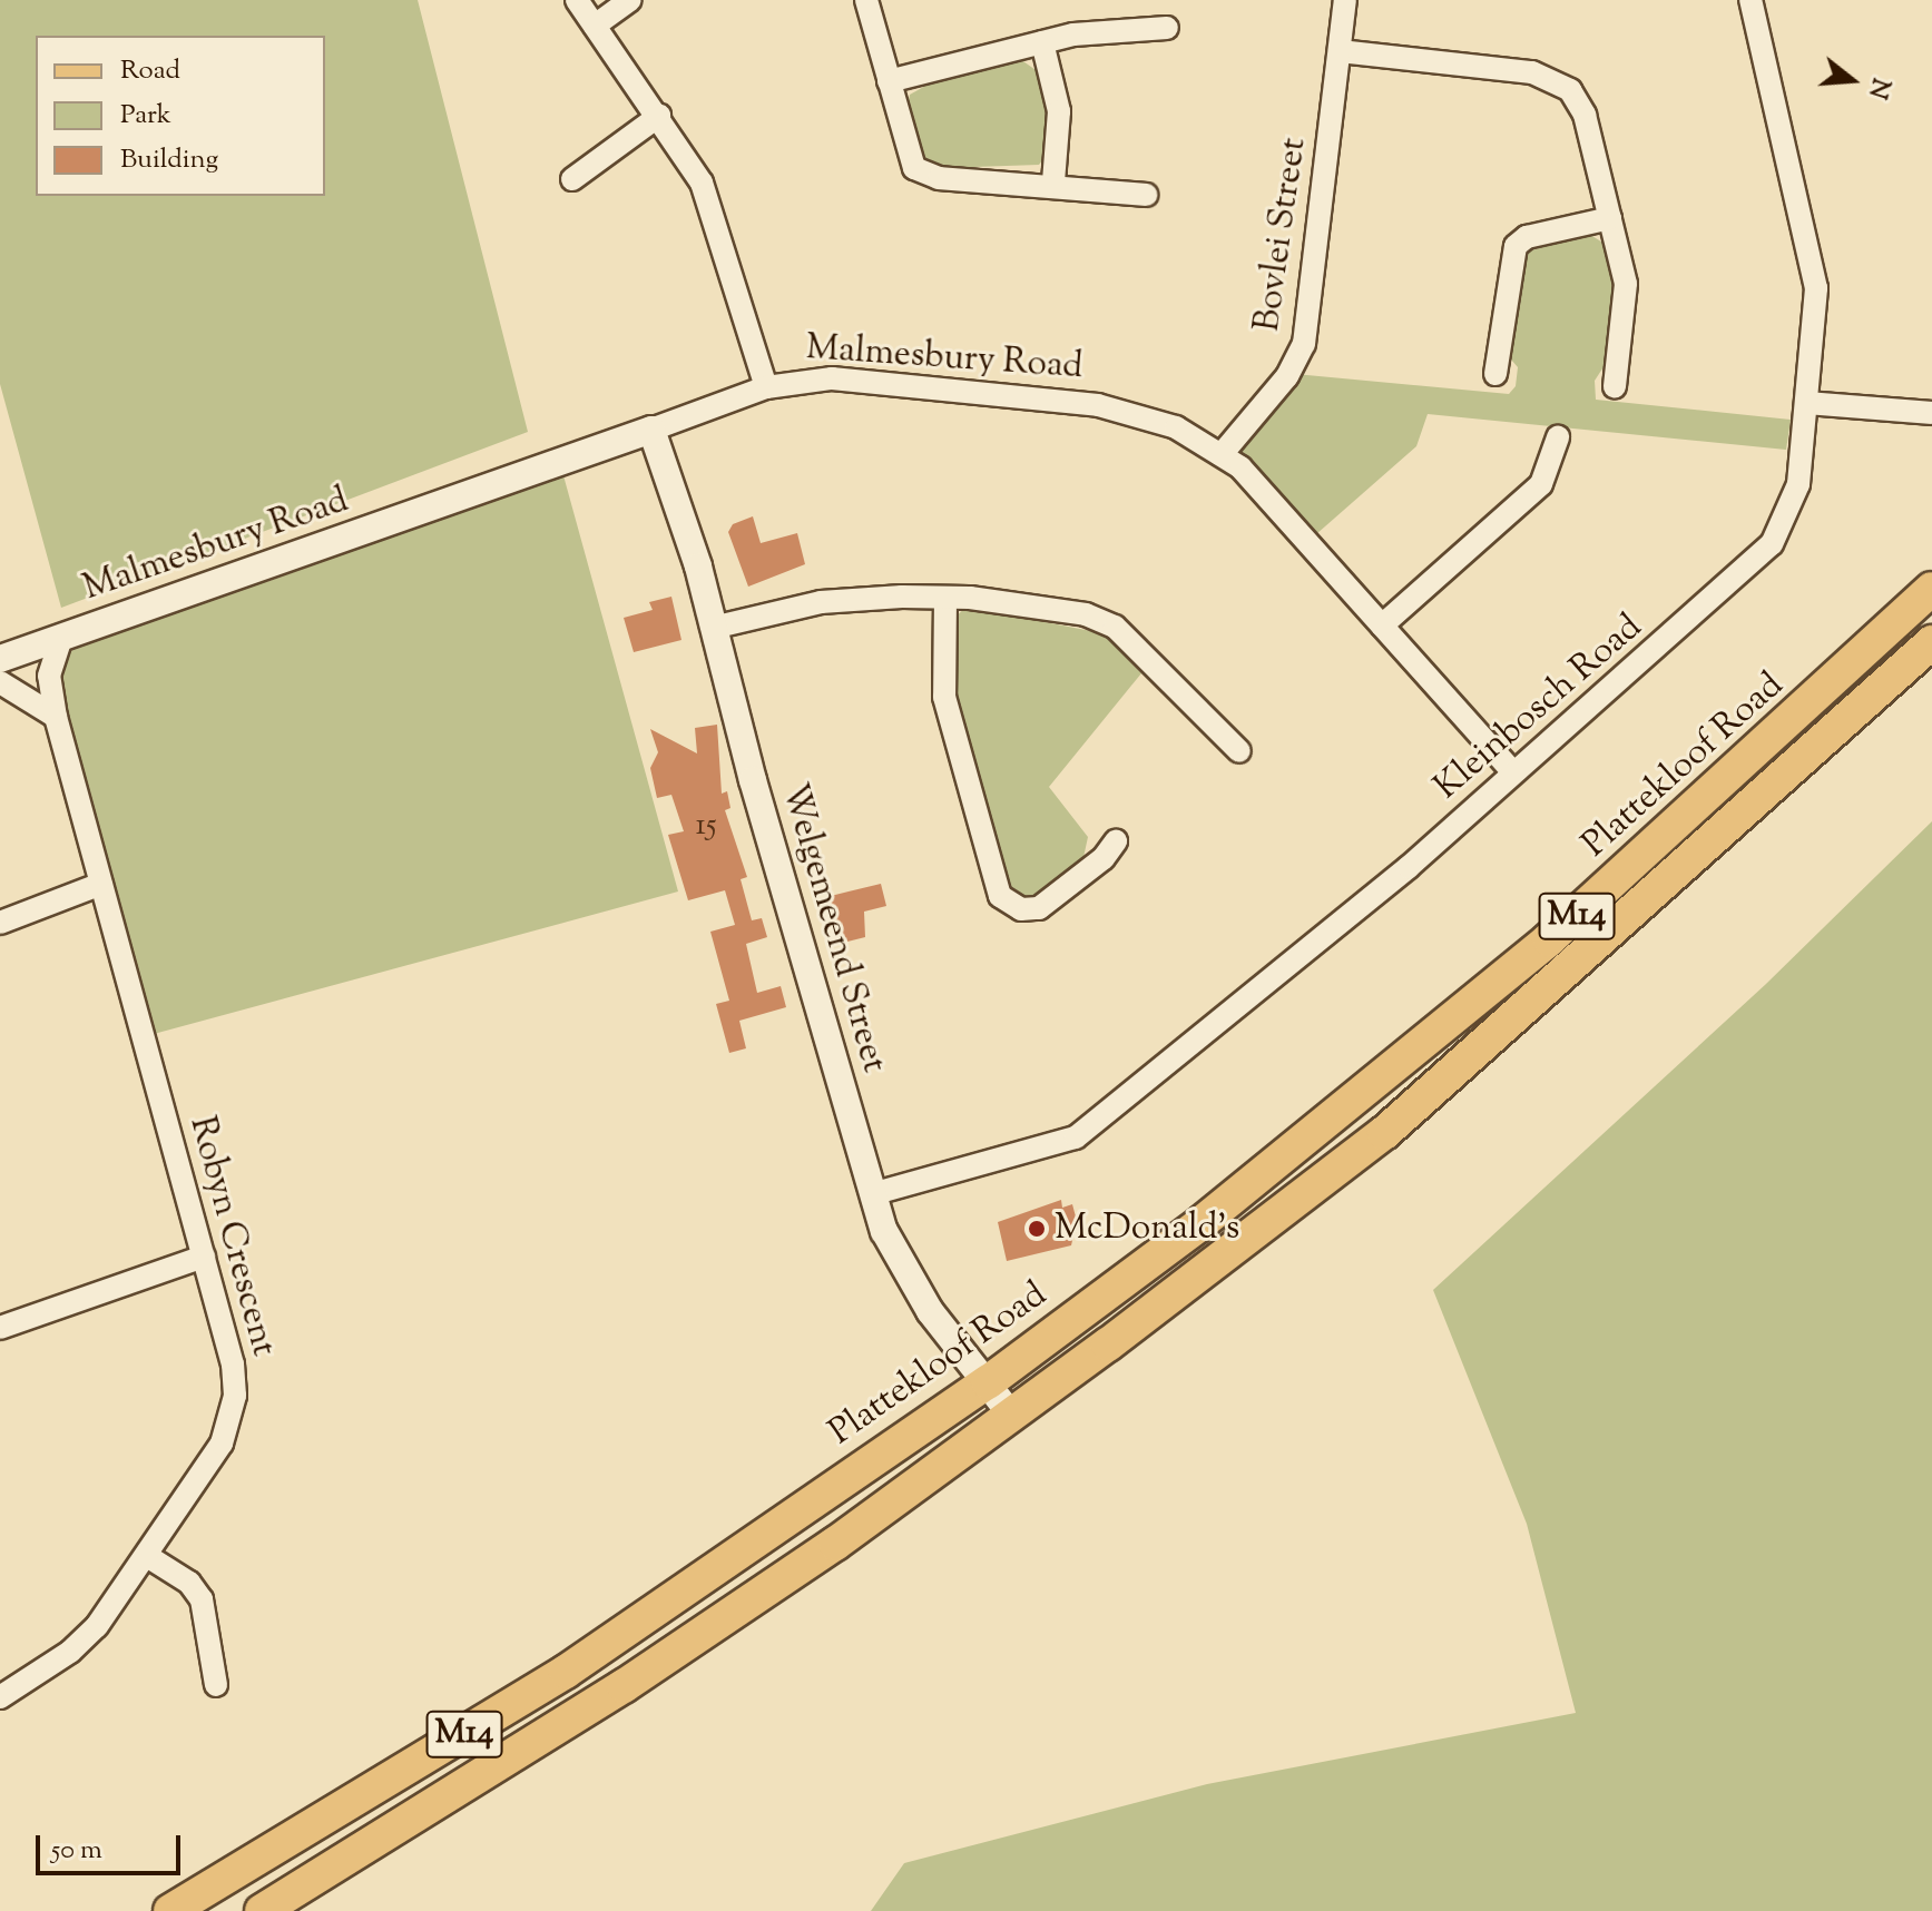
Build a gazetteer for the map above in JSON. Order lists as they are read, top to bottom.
{
  "streets": {
    "main road": ["Plattekloof Road", "M14"],
    "street": [
      "Bovlei Street",
      "Malmesbury Road",
      "Kleinbosch Road",
      "Welgemeend Street",
      "Robyn Crescent"
    ]
  },
  "crossings": [
    ["Bovlei Street", "Malmesbury Road"],
    ["Malmesbury Road", "Kleinbosch Road"],
    ["Malmesbury Road", "Welgemeend Street"],
    ["Malmesbury Road", "Robyn Crescent"],
    ["Kleinbosch Road", "Welgemeend Street"],
    ["Plattekloof Road", "Welgemeend Street"],
    ["M14", "Welgemeend Street"]
  ],
  "places": ["McDonald's"],
  "house_numbers": ["15"],
  "legend": ["Road", "Park", "Building"],
  "scale_bar": "50 m",
  "north": "right"
}
